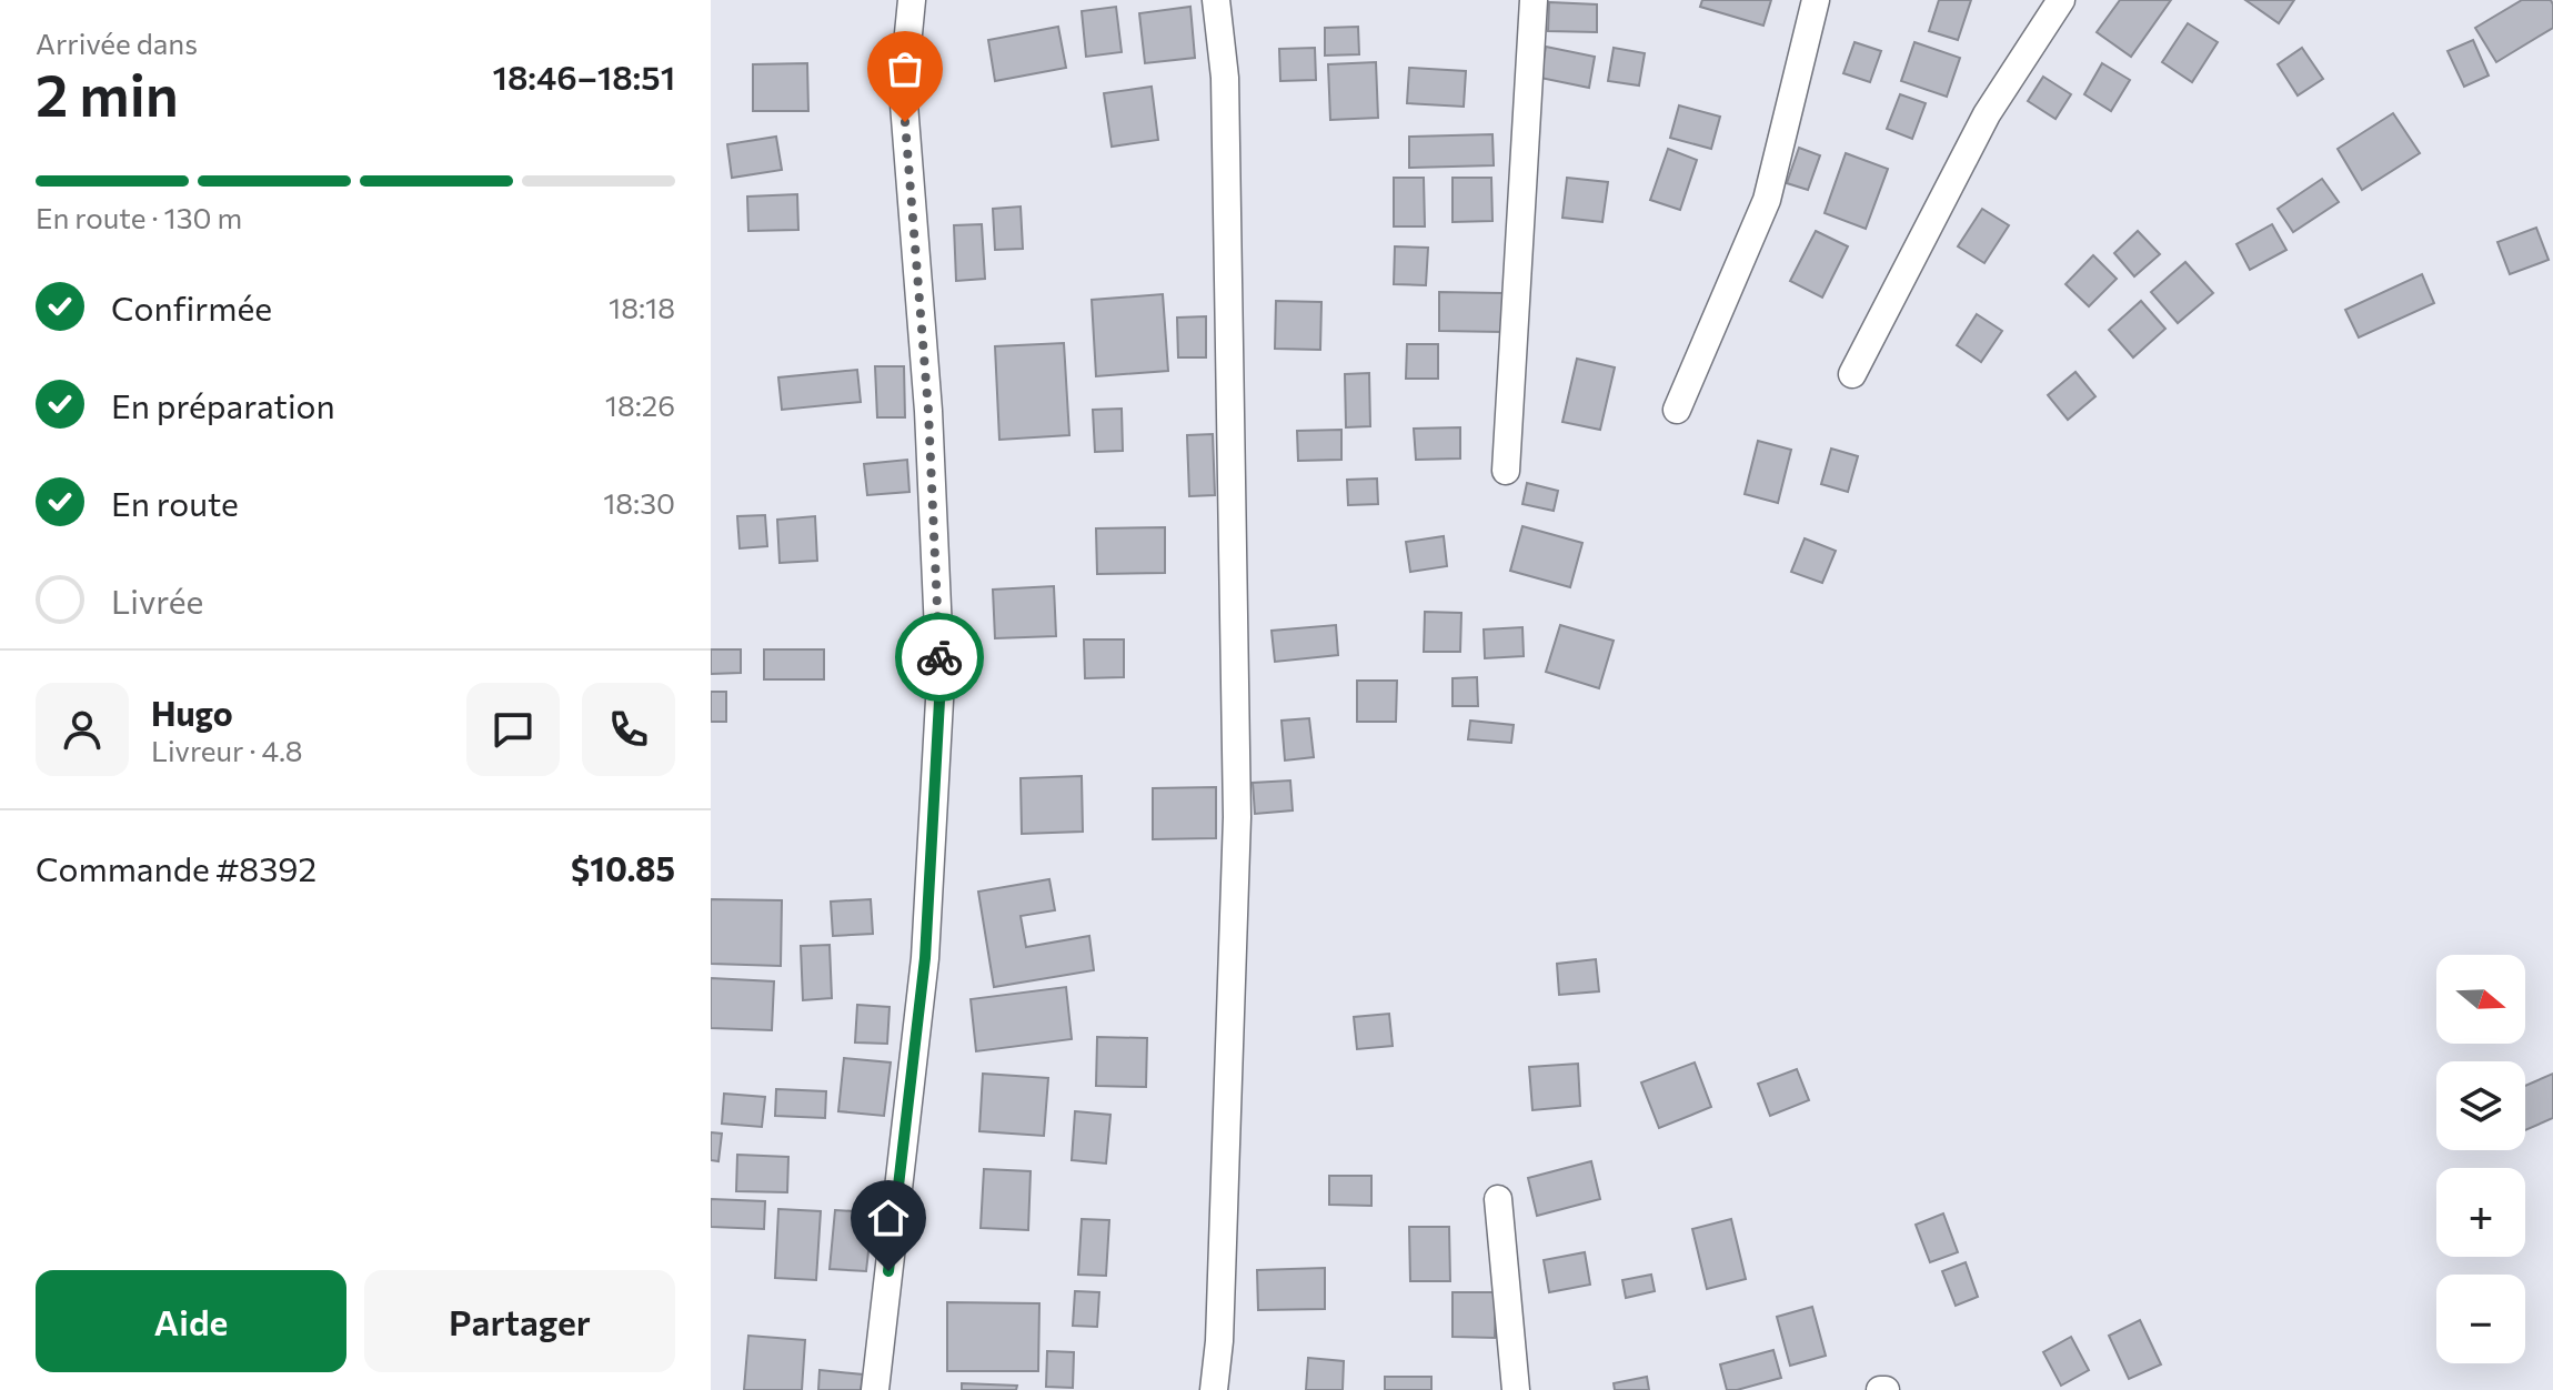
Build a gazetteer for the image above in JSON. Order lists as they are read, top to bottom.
{
  "north": "right",
  "page": {
    "heading": ["2 min", "Arrivée dans", "18:46–18:51"],
    "panel": [
      "Hugo",
      "Livreur · 4.8",
      "Commande #8392",
      "$10.85"
    ],
    "bar": "En route · 130 m",
    "list": [
      ["Confirmée", "18:18"],
      ["En préparation", "18:26"],
      ["En route", "18:30"],
      "Livrée"
    ],
    "map_buttons": ["+", "−"],
    "buttons": ["Aide", "Partager"]
  }
}
